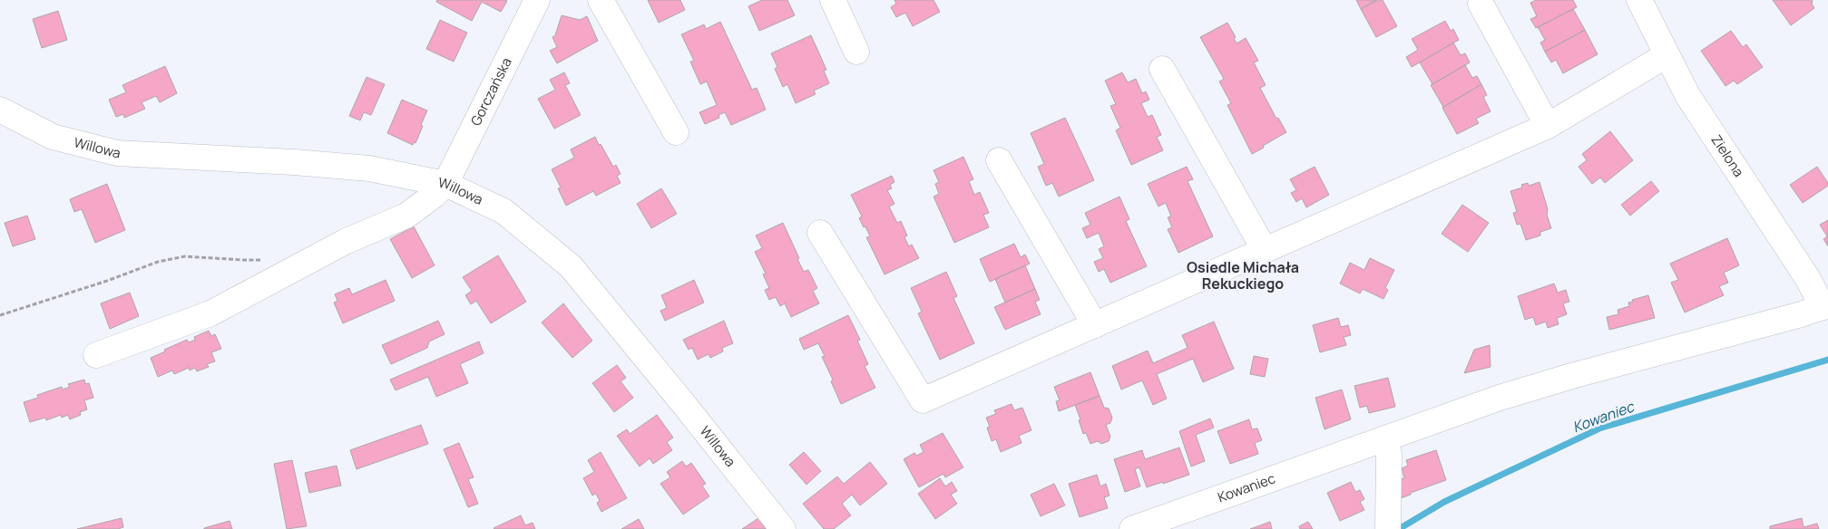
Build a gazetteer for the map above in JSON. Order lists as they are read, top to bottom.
{
  "streets": {
    "street": [
      "Gorczańska",
      "Willowa",
      "Zielona",
      "Kowaniec"
    ]
  },
  "crossings": [
    ["Gorczańska", "Willowa"],
    ["Zielona", "Kowaniec"]
  ],
  "districts": ["Osiedle Michała Rekuckiego"],
  "water": ["Kowaniec"]
}
